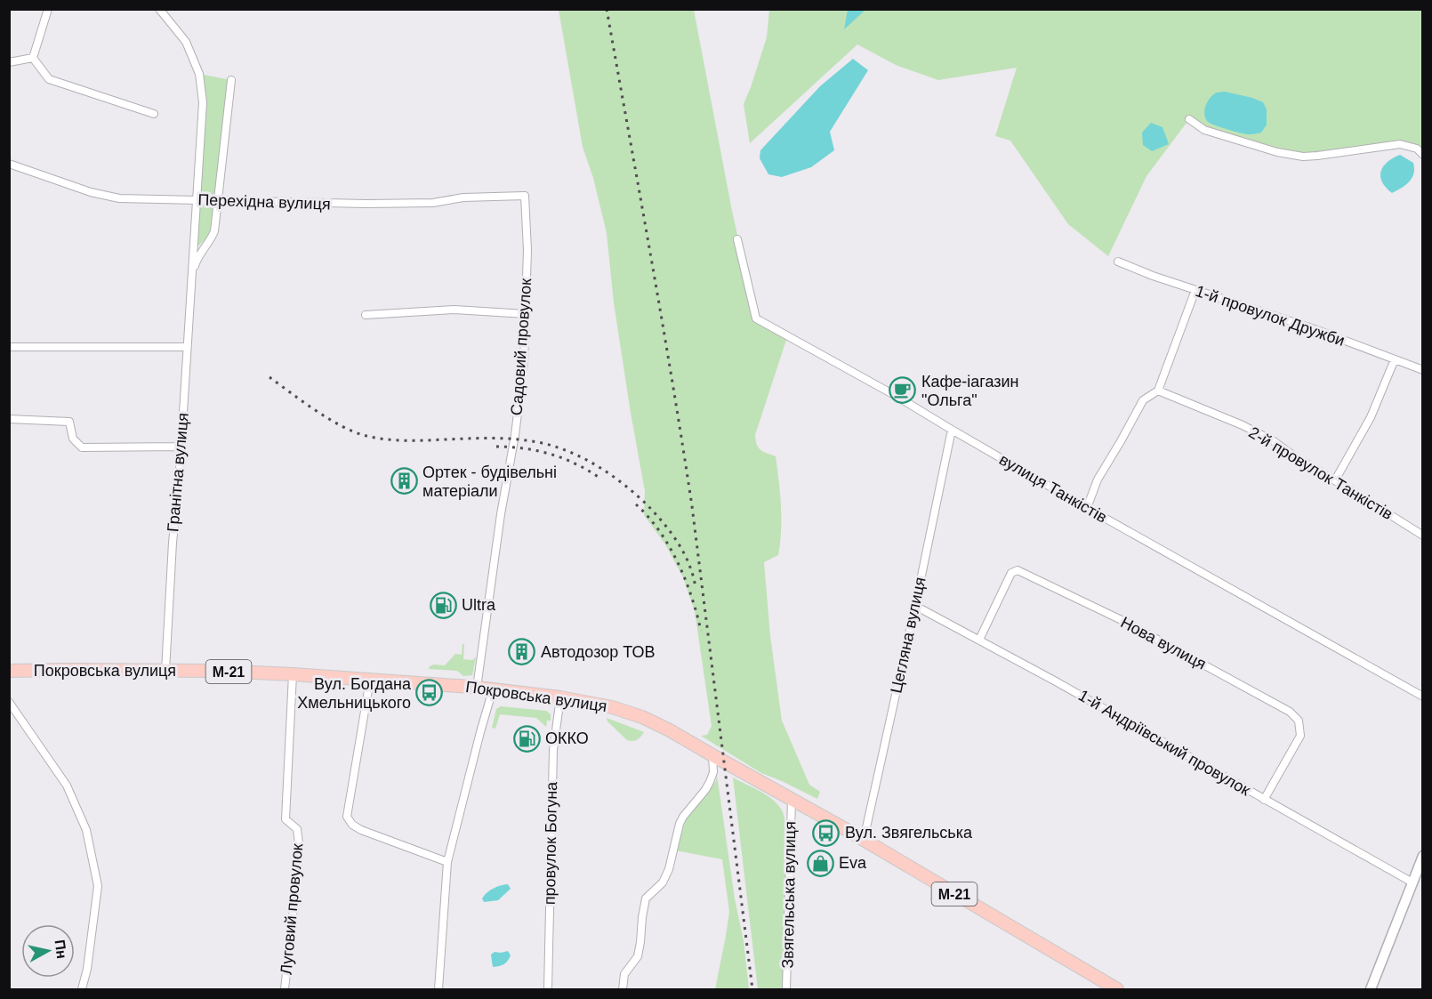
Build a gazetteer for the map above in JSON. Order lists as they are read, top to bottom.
{
  "streets": {
    "highway": ["Покровська вулиця", "М-21"],
    "street": [
      "Перехідна вулиця",
      "1-й провулок Дружби",
      "Садовий провулок",
      "Гранітна вулиця",
      "2-й провулок Танкістів",
      "вулиця Танкістів",
      "Цегляна вулиця",
      "Нова вулиця",
      "1-й Андріївський провулок",
      "провулок Богуна",
      "Звягельська вулиця",
      "Луговий провулок"
    ]
  },
  "crossings": [
    ["Перехідна вулиця", "Садовий провулок"],
    ["Перехідна вулиця", "Гранітна вулиця"],
    ["Садовий провулок", "Покровська вулиця"],
    ["Гранітна вулиця", "Покровська вулиця"],
    ["вулиця Танкістів", "Цегляна вулиця"],
    ["Цегляна вулиця", "Покровська вулиця"],
    ["Цегляна вулиця", "1-й Андріївський провулок"],
    ["Нова вулиця", "1-й Андріївський провулок"],
    ["Покровська вулиця", "провулок Богуна"],
    ["Покровська вулиця", "Звягельська вулиця"],
    ["Покровська вулиця", "Луговий провулок"]
  ],
  "places": {
    "cafe": ["Кафе-іагазин \"Ольга\""],
    "building": ["Ортек - будівельні матеріали", "Автодозор ТОВ"],
    "fuel station": ["Ultra", "ОККО"],
    "bus stop": ["Вул. Богдана Хмельницького", "Вул. Звягельська"],
    "shop": ["Eva"]
  },
  "north": "right"
}
